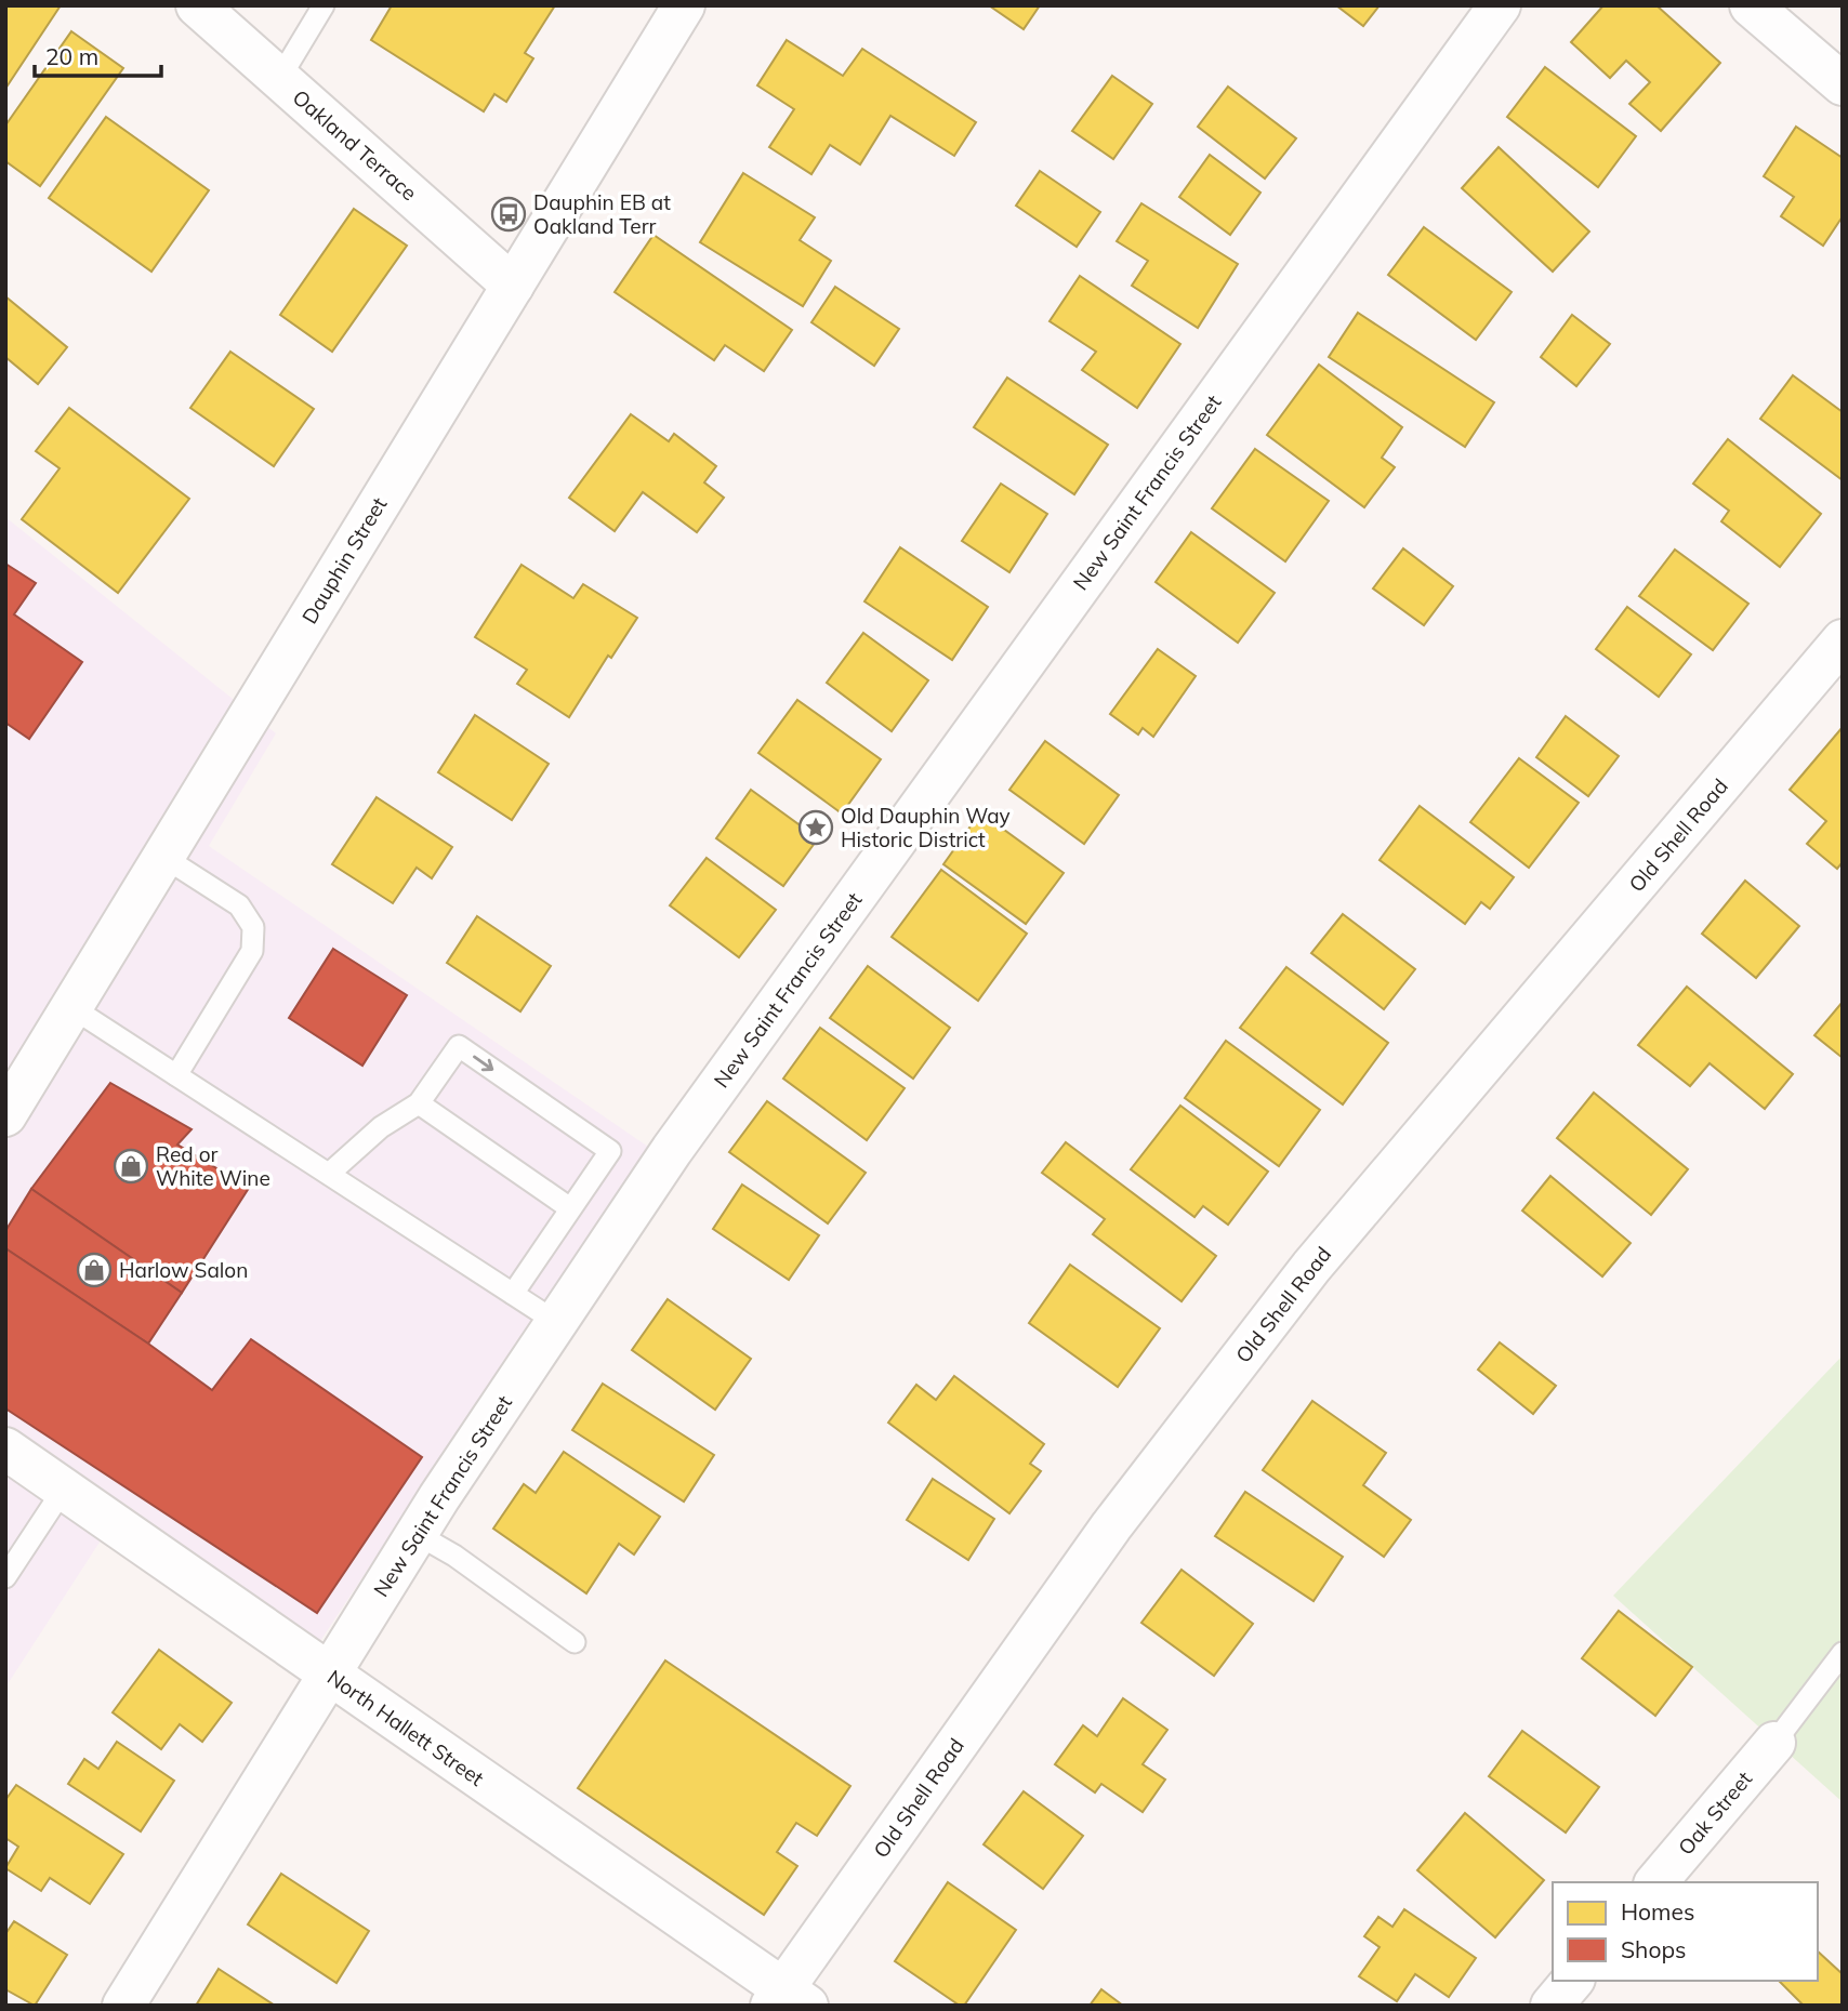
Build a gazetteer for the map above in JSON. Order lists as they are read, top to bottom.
{
  "streets": {
    "street": [
      "Oakland Terrace",
      "New Saint Francis Street",
      "Dauphin Street",
      "Old Shell Road",
      "North Hallett Street",
      "Oak Street"
    ]
  },
  "crossings": [
    ["Oakland Terrace", "Dauphin Street"],
    ["New Saint Francis Street", "North Hallett Street"],
    ["Old Shell Road", "North Hallett Street"]
  ],
  "places": {
    "bus stop": ["Dauphin EB at Oakland Terr"],
    "place": ["Old Dauphin Way Historic District"],
    "shop": ["Red or White Wine", "Harlow Salon"]
  },
  "legend": ["Homes", "Shops"],
  "scale_bar": "20 m"
}
